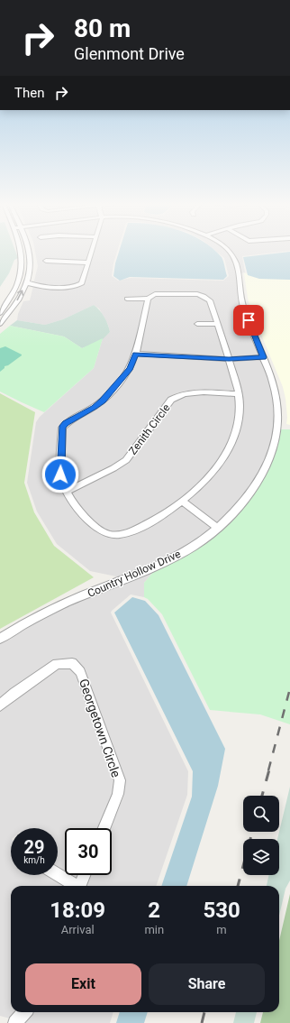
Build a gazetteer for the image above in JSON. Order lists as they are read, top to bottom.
{
  "streets": {
    "street": ["Zenith Circle", "Country Hollow Drive", "Georgetown Circle"]
  },
  "page": {
    "turn": ["80 m", "Glenmont Drive"],
    "then": "Then",
    "speed": "29 km/h",
    "limit": "30",
    "eta": [
      "18:09",
      "Arrival",
      "2",
      "min",
      "530",
      "m"
    ],
    "buttons": ["Exit", "Share"]
  }
}
